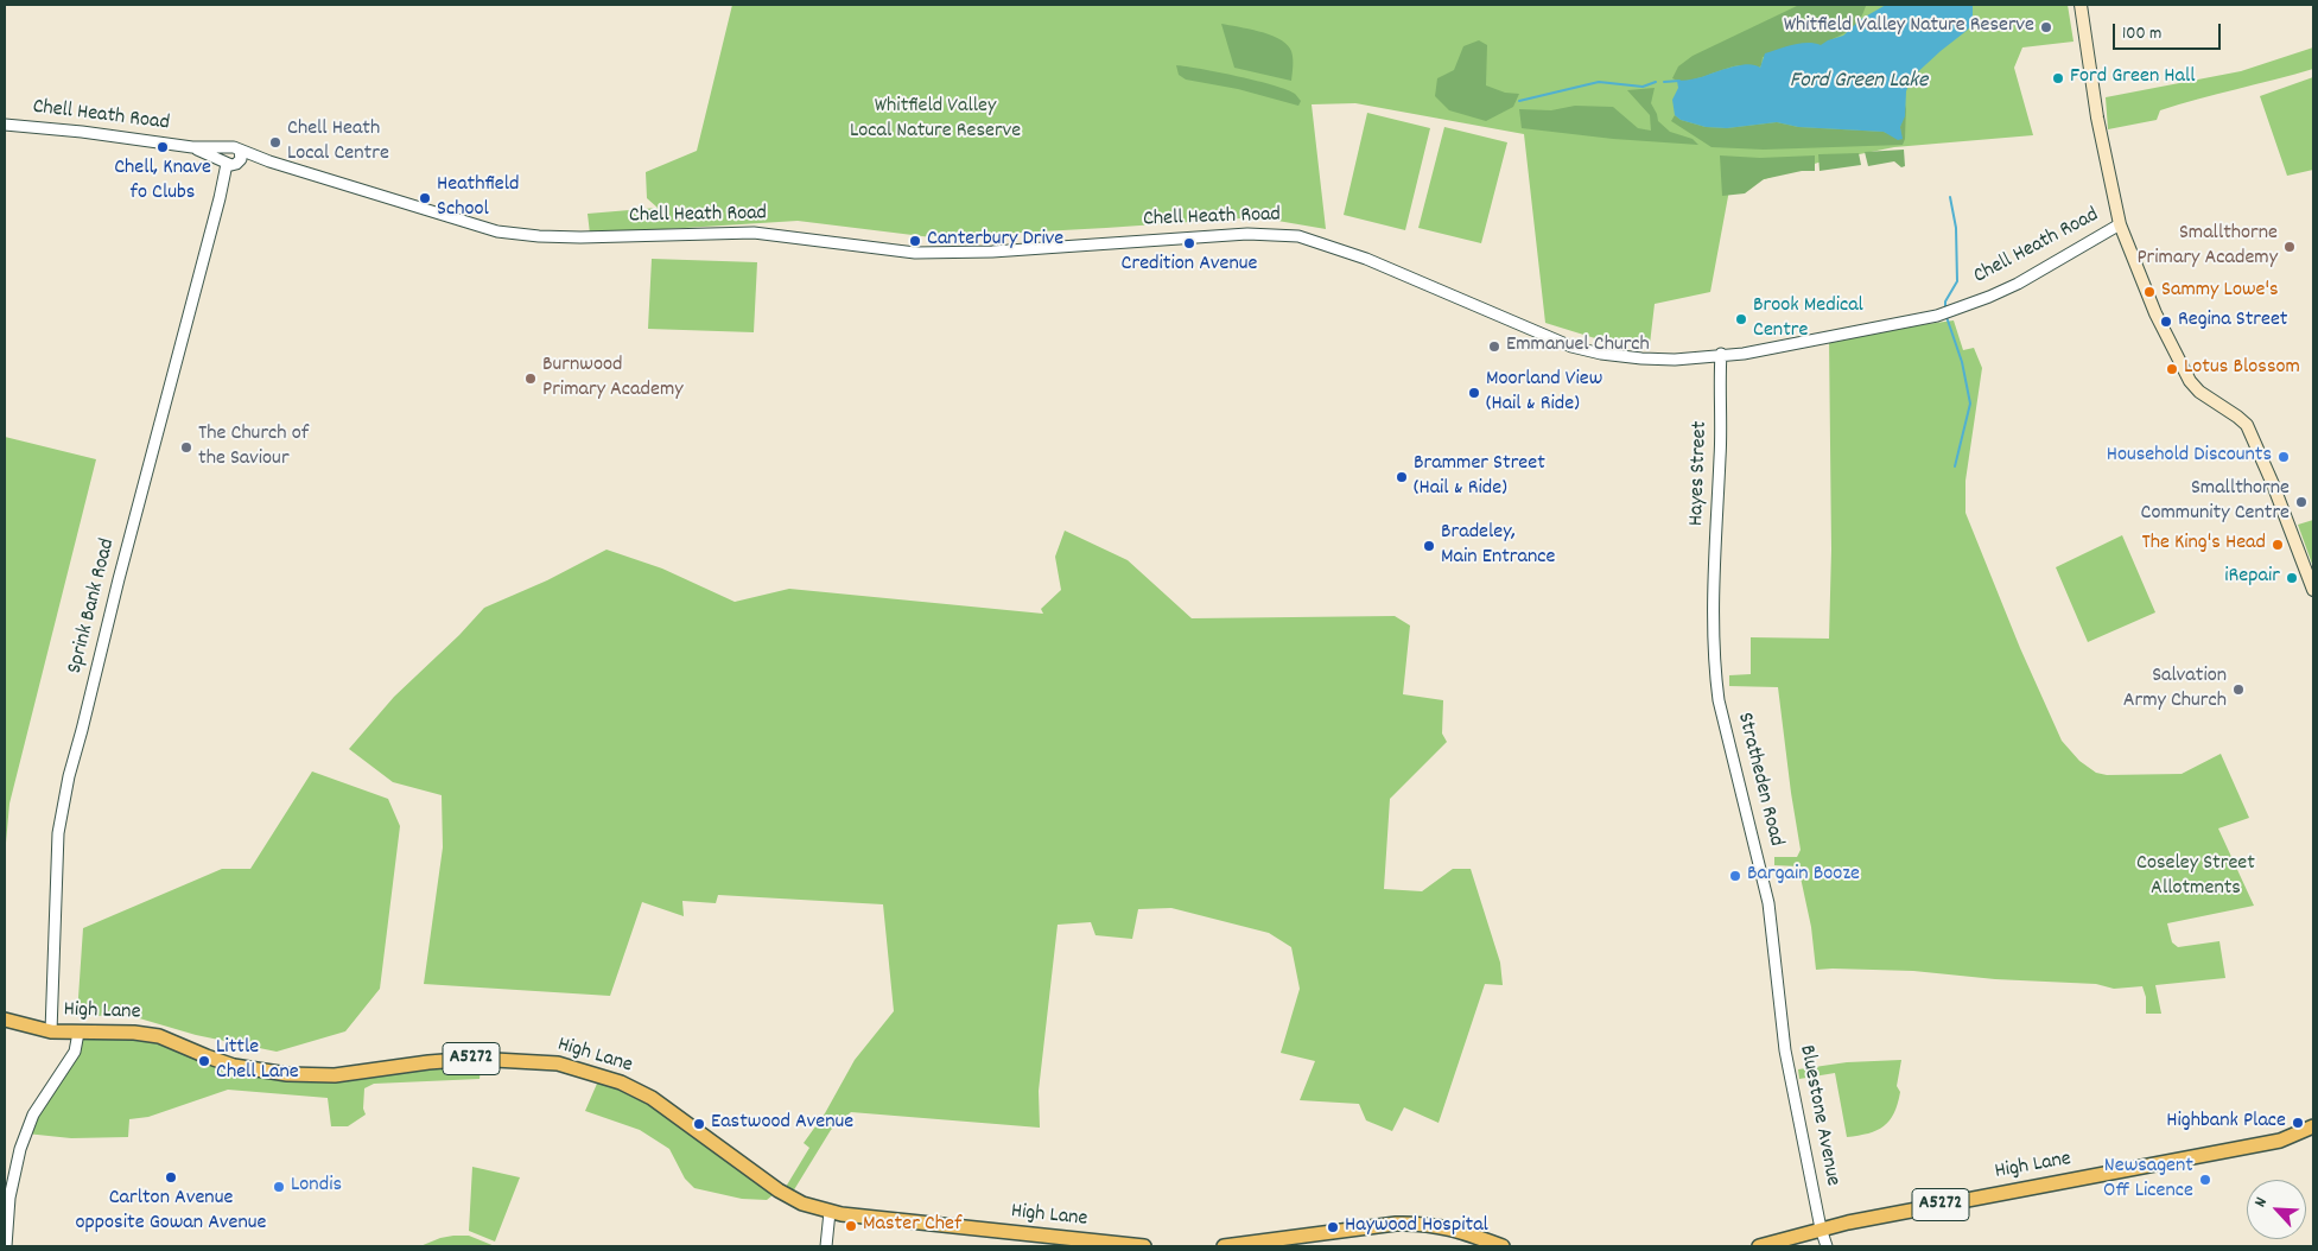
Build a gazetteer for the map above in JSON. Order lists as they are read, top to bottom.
{
  "streets": {
    "main road": ["High Lane", "A5272"],
    "street": [
      "Chell Heath Road",
      "Hayes Street",
      "Sprink Bank Road",
      "Stratheden Road",
      "Bluestone Avenue"
    ]
  },
  "crossings": [
    ["Chell Heath Road", "Hayes Street"],
    ["Chell Heath Road", "Sprink Bank Road"],
    ["Hayes Street", "Stratheden Road"],
    ["Sprink Bank Road", "High Lane"],
    ["Stratheden Road", "Bluestone Avenue"],
    ["High Lane", "Bluestone Avenue"]
  ],
  "water": ["Ford Green Lake"],
  "parks": ["Whitfield Valley Local Nature Reserve", "Coseley Street Allotments"],
  "places": [
    "Whitfield Valley Nature Reserve",
    "Ford Green Hall",
    "Chell Heath Local Centre",
    "Chell, Knave fo Clubs",
    "Heathfield School",
    "Canterbury Drive",
    "Credition Avenue",
    "Smallthorne Primary Academy",
    "Sammy Lowe's",
    "Brook Medical Centre",
    "Regina Street",
    "Emmanuel Church",
    "Lotus Blossom",
    "Burnwood Primary Academy",
    "Moorland View (Hail & Ride)",
    "The Church of the Saviour",
    "Household Discounts",
    "Brammer Street (Hail & Ride)",
    "Smallthorne Community Centre",
    "The King's Head",
    "Bradeley, Main Entrance",
    "iRepair",
    "Salvation Army Church",
    "Bargain Booze",
    "Little Chell Lane",
    "Highbank Place",
    "Eastwood Avenue",
    "Carlton Avenue opposite Gowan Avenue",
    "Newsagent Off Licence",
    "Londis",
    "Master Chef",
    "Haywood Hospital"
  ],
  "scale_bar": "100 m",
  "north": "top left"
}
